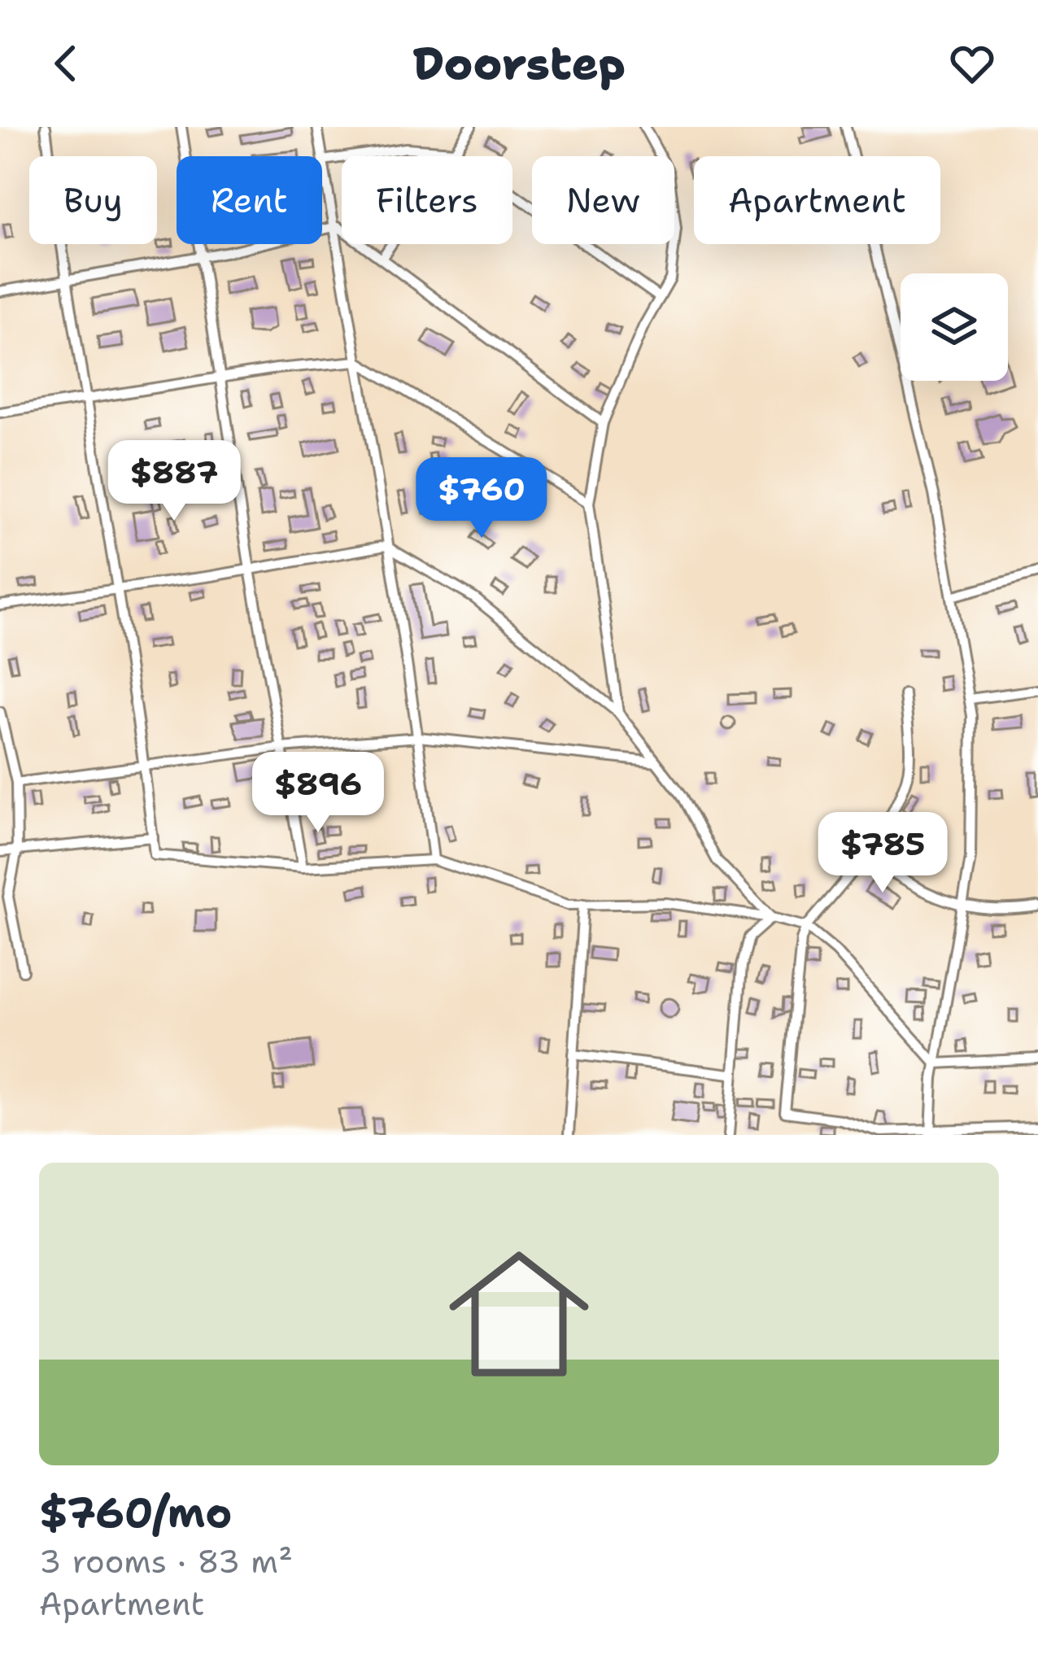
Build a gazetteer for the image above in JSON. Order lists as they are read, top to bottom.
{
  "page": {
    "header": "Doorstep",
    "chip": [
      "Buy",
      "Rent",
      "Filters",
      "New",
      "Apartment"
    ],
    "price": [
      "$887",
      "$760",
      "$896",
      "$785"
    ],
    "list": [
      {
        "name": "$760/mo",
        "note": "3 rooms · 83 m² · Apartment"
      }
    ]
  }
}
